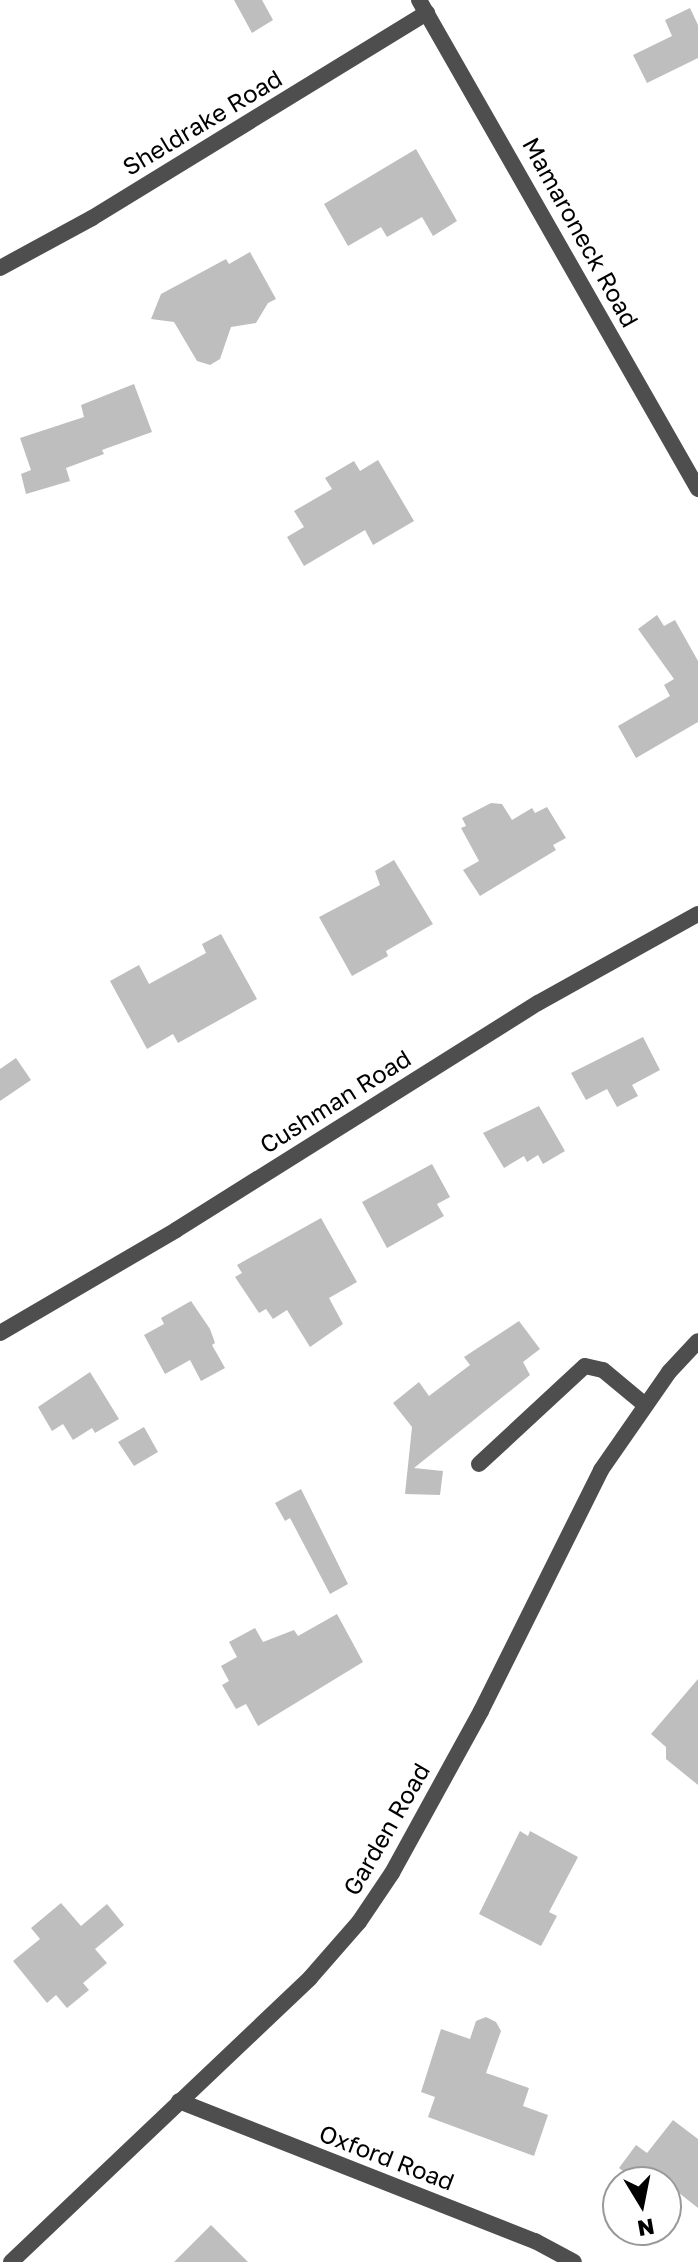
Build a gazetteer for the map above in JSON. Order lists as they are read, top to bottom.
{
  "streets": {
    "street": [
      "Sheldrake Road",
      "Mamaroneck Road",
      "Cushman Road",
      "Garden Road",
      "Oxford Road"
    ]
  },
  "crossings": [
    ["Sheldrake Road", "Mamaroneck Road"],
    ["Garden Road", "Oxford Road"]
  ],
  "north": "bottom"
}
